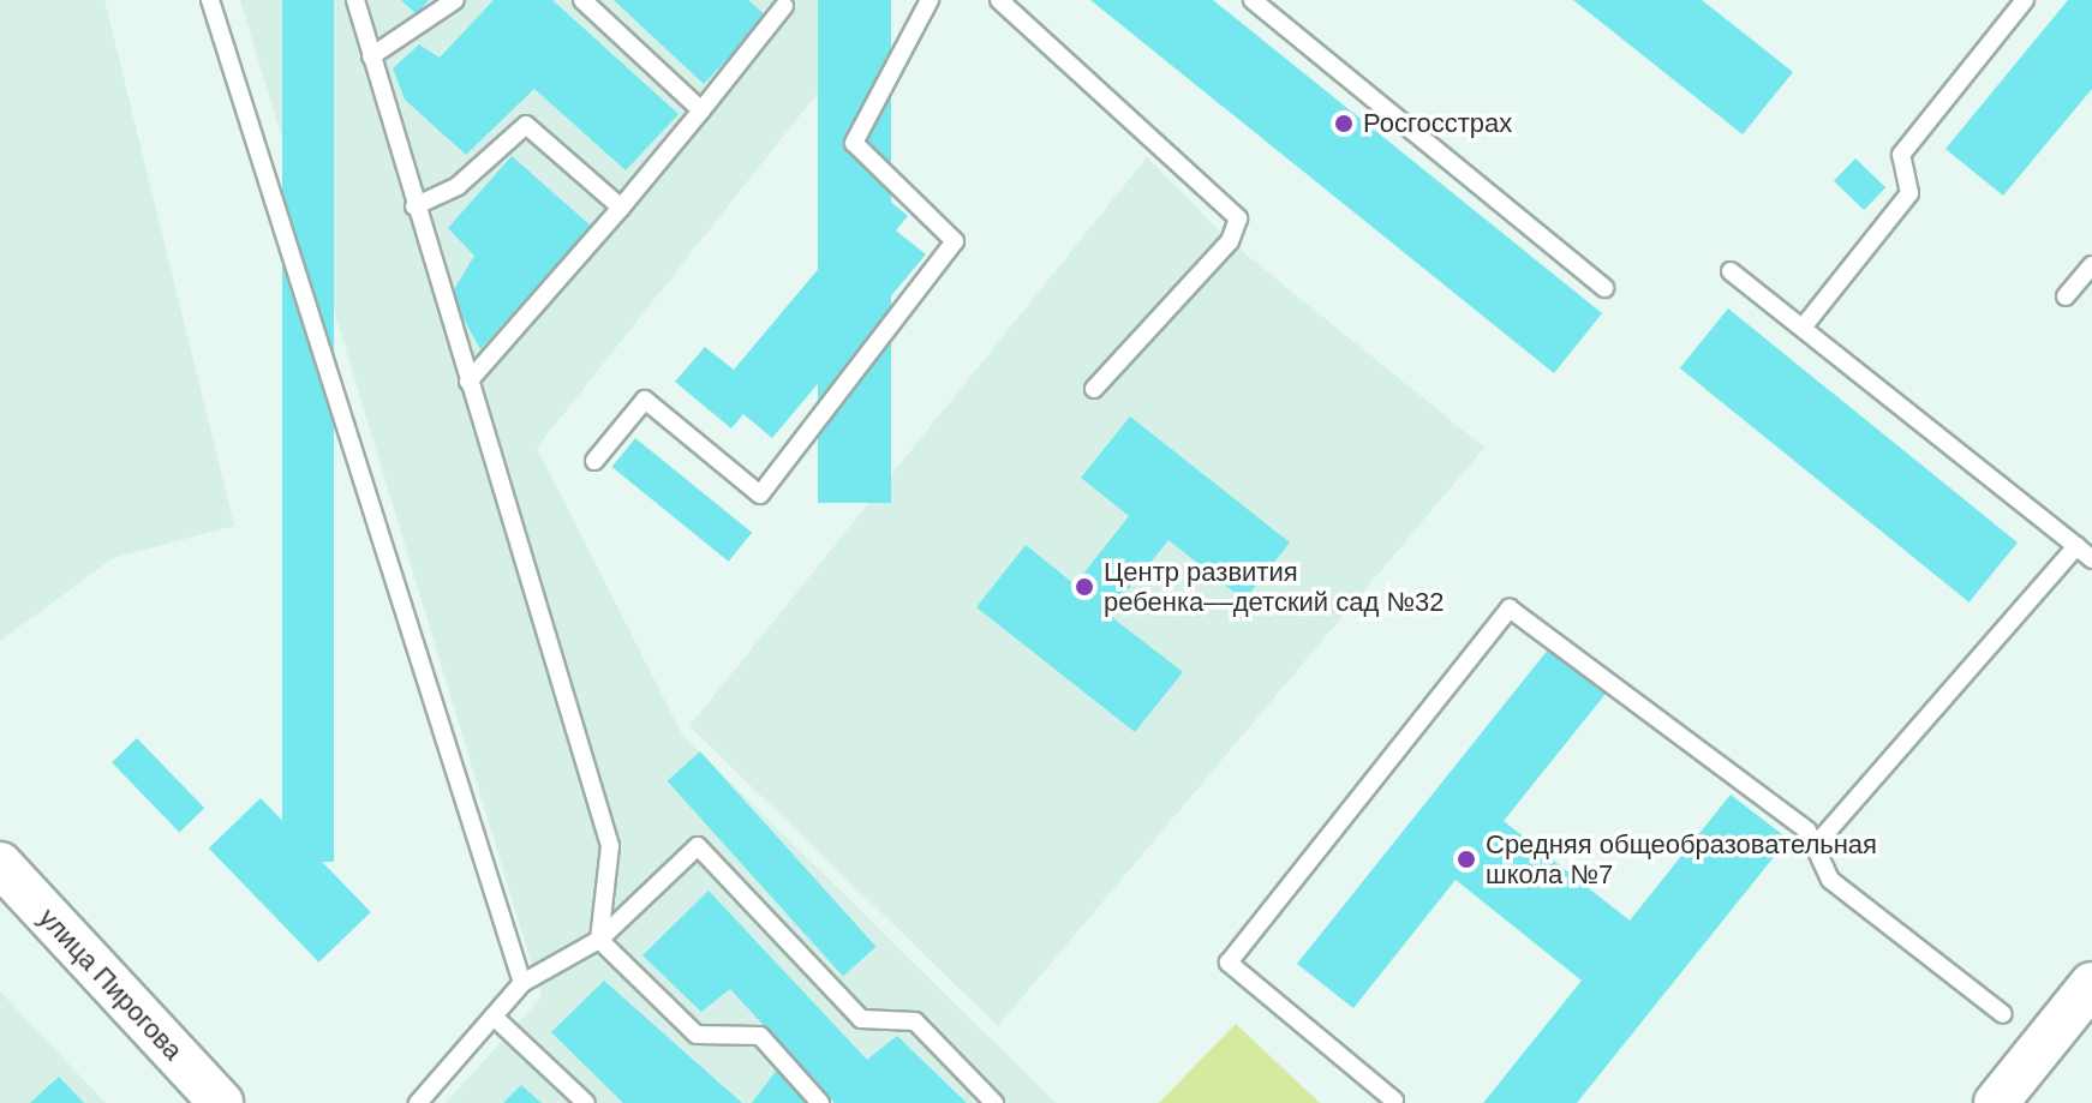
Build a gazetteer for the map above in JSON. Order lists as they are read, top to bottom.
{
  "streets": {
    "street": ["улица Пирогова"]
  },
  "places": ["Росгосстрах", "Центр развития ребенка––детский сад №32", "Средняя общеобразовательная школа №7"]
}
